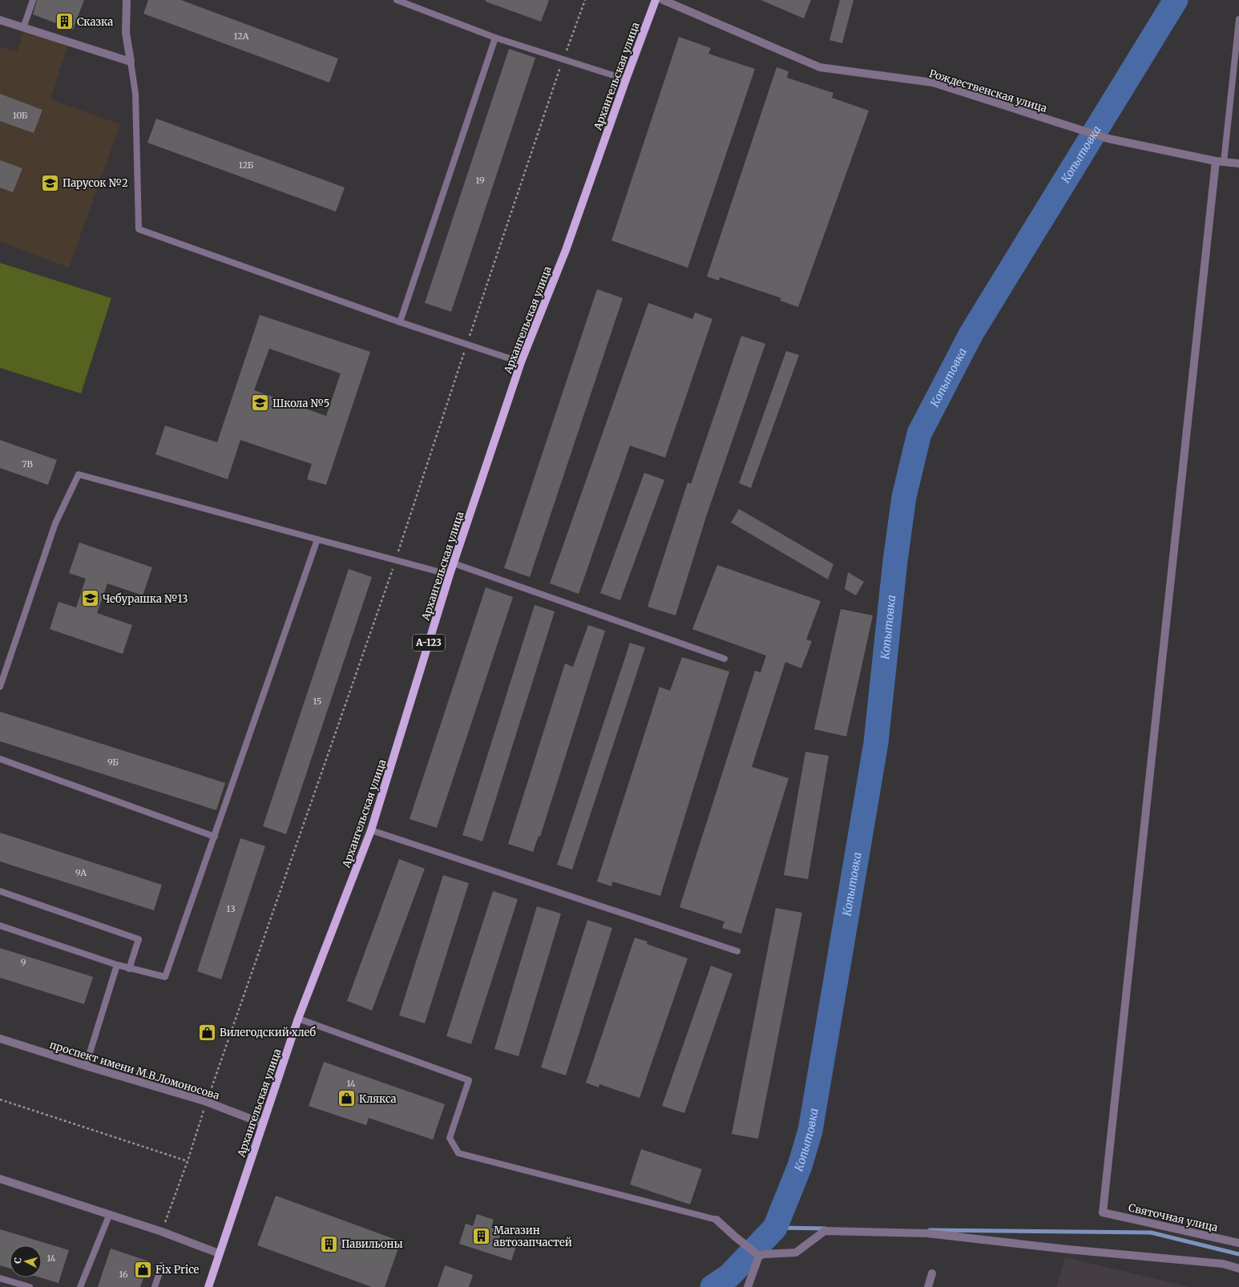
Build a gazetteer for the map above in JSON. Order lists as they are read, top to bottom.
{
  "streets": {
    "main road": ["Архангельская улица", "А-123"],
    "street": ["Рождественская улица", "проспект имени М.В.Ломоносова", "Святочная улица"]
  },
  "crossings": [
    ["Архангельская улица", "проспект имени М.В.Ломоносова"],
    ["Рождественская улица", "Святочная улица"]
  ],
  "water": ["Копытовка"],
  "places": {
    "building": ["Сказка", "Магазин автозапчастей", "Павильоны"],
    "school or university": ["Парусок №2", "Школа №5", "Чебурашка №13"],
    "shop": ["Вилегодский хлеб", "Клякса", "Fix Price"]
  },
  "house_numbers": [
    "12А",
    "10Б",
    "12Б",
    "19",
    "7В",
    "15",
    "9Б",
    "9А",
    "13",
    "9",
    "14",
    "14",
    "16"
  ],
  "north": "left"
}
